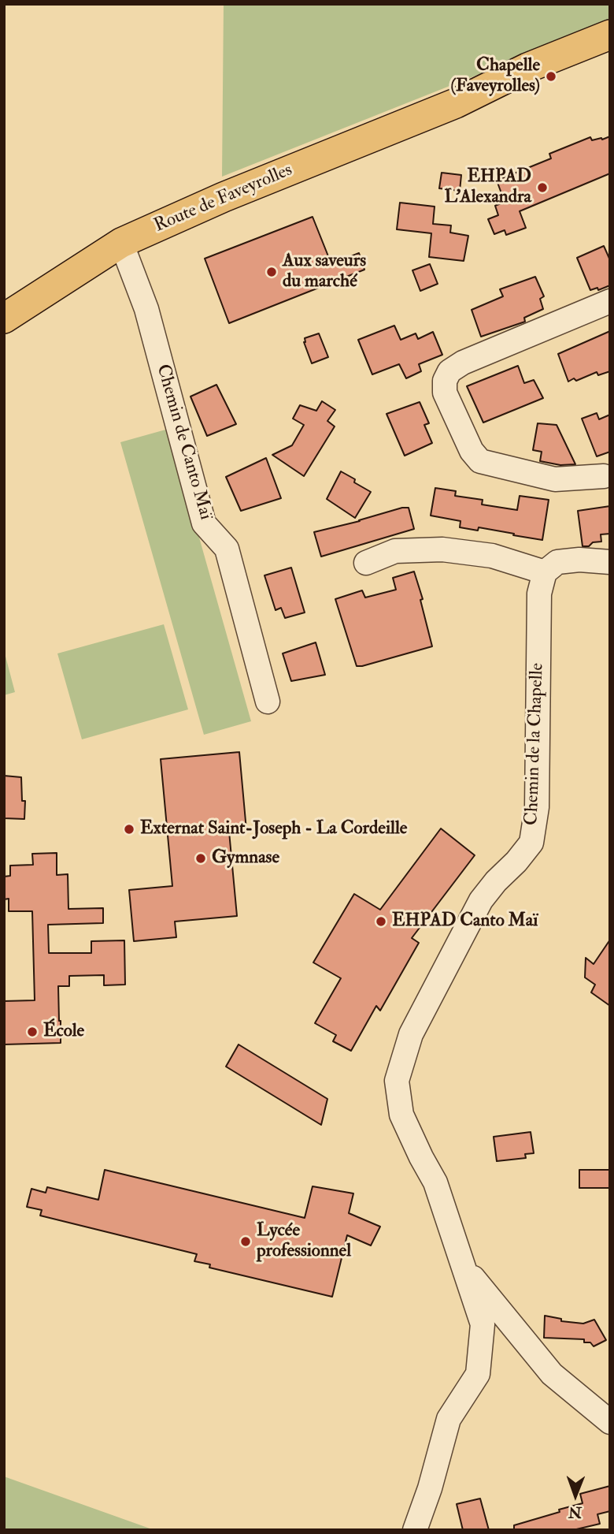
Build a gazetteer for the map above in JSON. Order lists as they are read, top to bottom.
{
  "streets": {
    "main road": ["Route de Faveyrolles"],
    "street": ["Chemin de Canto Maï", "Chemin de la Chapelle"]
  },
  "crossings": [
    ["Route de Faveyrolles", "Chemin de Canto Maï"]
  ],
  "places": [
    "Chapelle (Faveyrolles)",
    "EHPAD L'Alexandra",
    "Aux saveurs du marché",
    "Externat Saint-Joseph - La Cordeille",
    "Gymnase",
    "EHPAD Canto Maï",
    "École",
    "Lycée professionnel"
  ],
  "north": "bottom"
}
